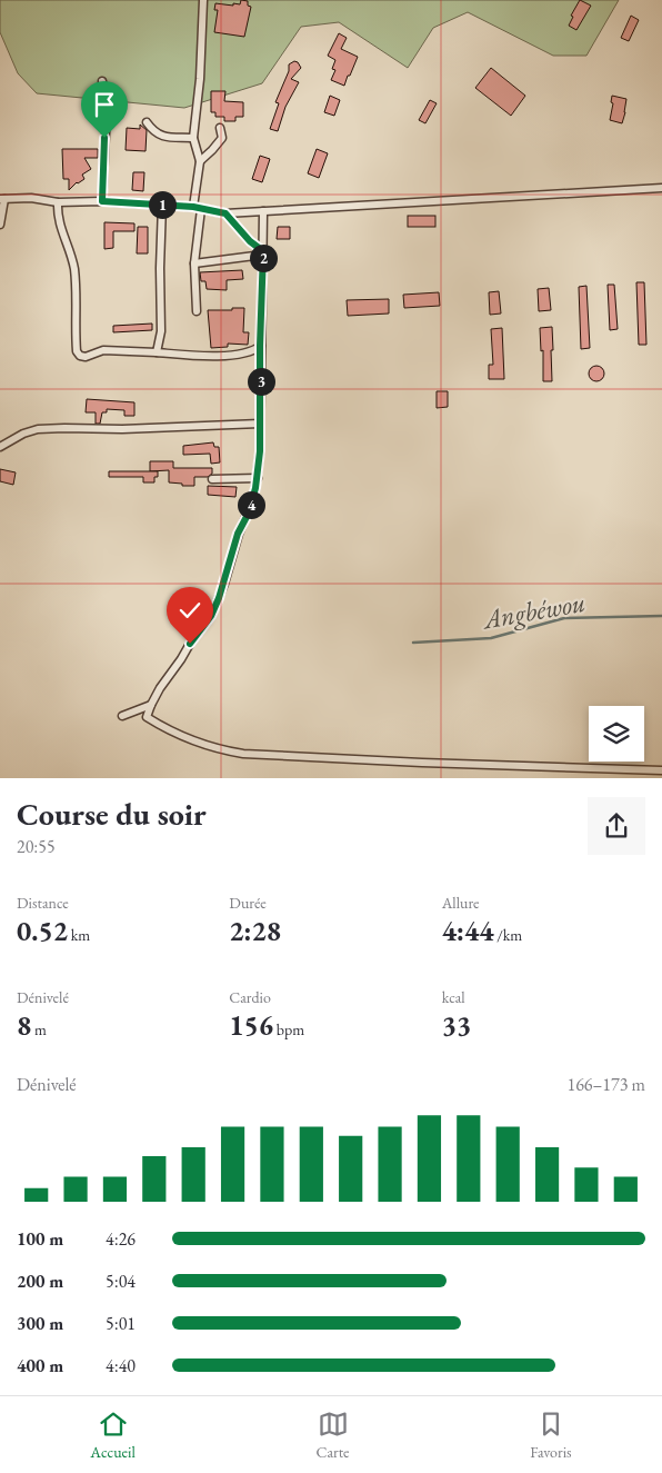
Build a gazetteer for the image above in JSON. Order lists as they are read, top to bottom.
{
  "water": ["Angbéwou"],
  "page": {
    "pins": [
      "1",
      "2",
      "3",
      "4"
    ],
    "heading": ["Course du soir", "20:55"],
    "stats": [
      ["Distance", "0.52 km"],
      ["Durée", "2:28"],
      ["Allure", "4:44 /km"],
      ["Dénivelé", "8 m"],
      ["Cardio", "156 bpm"],
      ["kcal", "33"]
    ],
    "chart": ["Dénivelé", "166–173 m"],
    "list": [
      {
        "name": "100 m",
        "note": "4:26"
      },
      {
        "name": "200 m",
        "note": "5:04"
      },
      {
        "name": "300 m",
        "note": "5:01"
      },
      {
        "name": "400 m",
        "note": "4:40"
      }
    ],
    "tabs": ["Accueil", "Carte", "Favoris"]
  }
}
